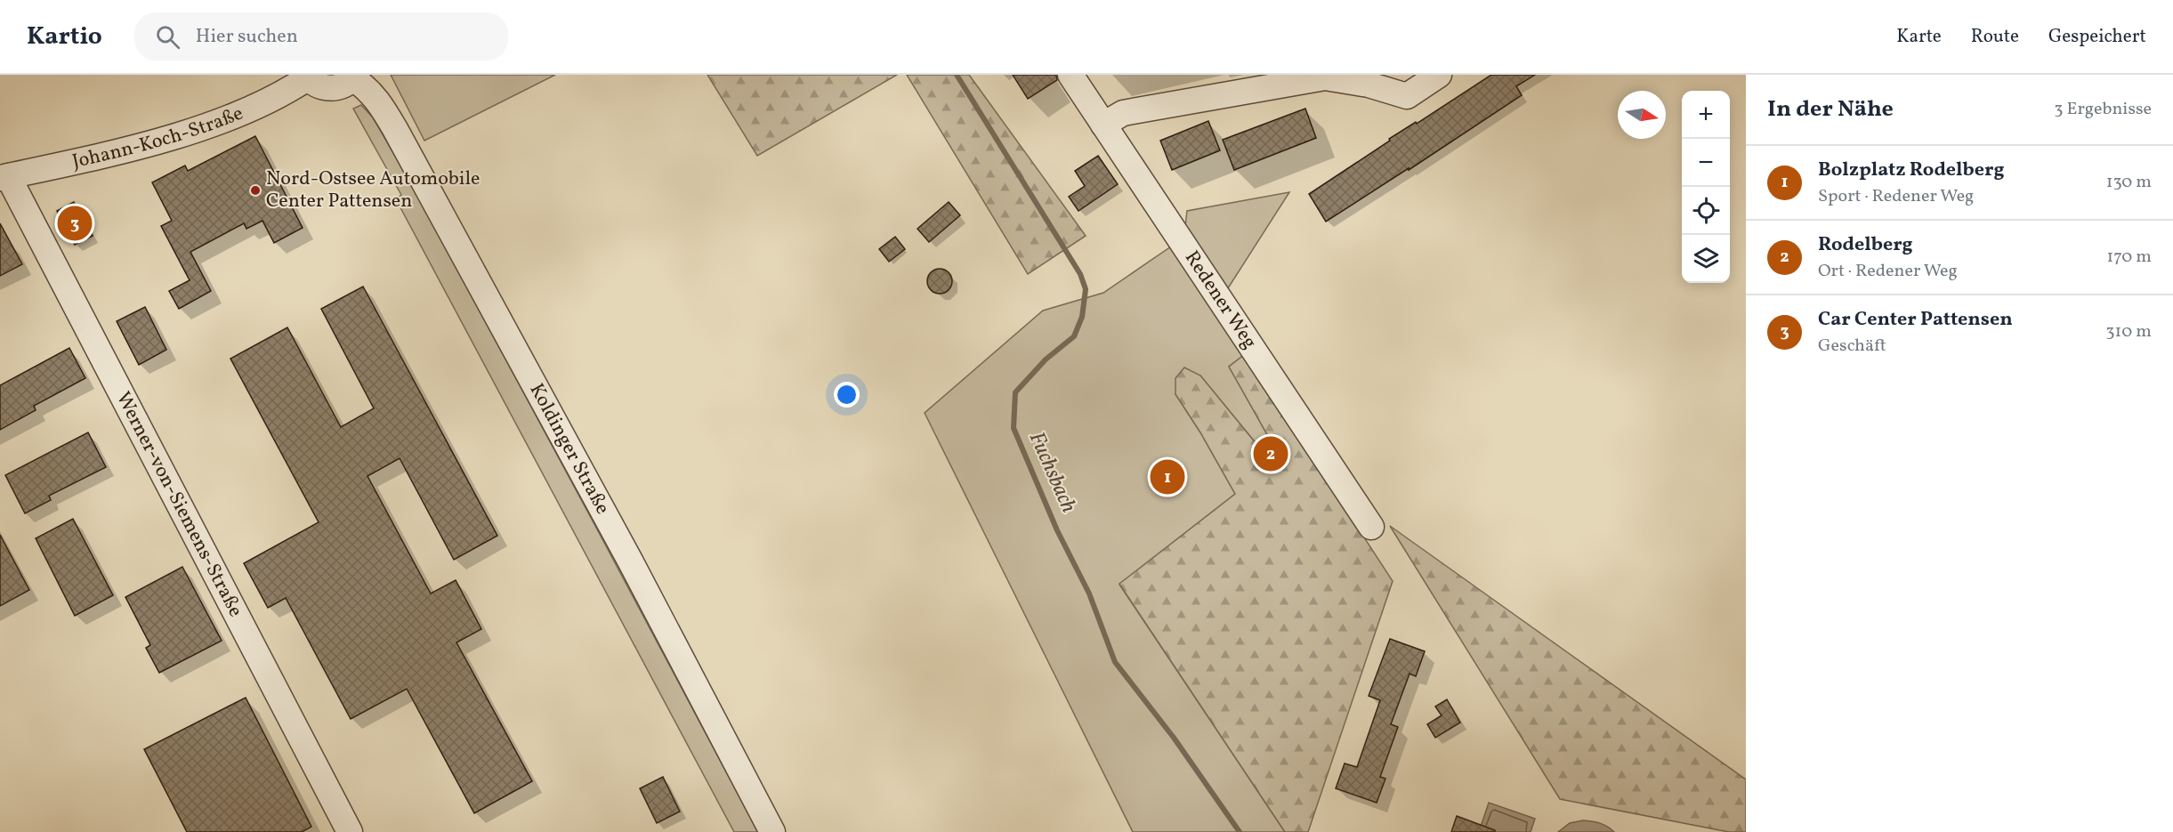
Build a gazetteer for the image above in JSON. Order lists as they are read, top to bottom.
{
  "streets": {
    "street": [
      "Johann-Koch-Straße",
      "Redener Weg",
      "Koldinger Straße",
      "Werner-von-Siemens-Straße"
    ]
  },
  "crossings": [
    ["Johann-Koch-Straße", "Koldinger Straße"],
    ["Johann-Koch-Straße", "Werner-von-Siemens-Straße"]
  ],
  "water": ["Fuchsbach"],
  "places": ["Nord-Ostsee Automobile Center Pattensen"],
  "north": "right",
  "page": {
    "header": "Kartio",
    "search": "Hier suchen",
    "nav": ["Karte", "Route", "Gespeichert"],
    "heading": ["In der Nähe", "3 Ergebnisse"],
    "map_buttons": ["+", "−"],
    "list": [
      {
        "mark": "1",
        "name": "Bolzplatz Rodelberg",
        "note": "Sport · Redener Weg",
        "value": "130 m"
      },
      {
        "mark": "2",
        "name": "Rodelberg",
        "note": "Ort · Redener Weg",
        "value": "170 m"
      },
      {
        "mark": "3",
        "name": "Car Center Pattensen",
        "note": "Geschäft",
        "value": "310 m"
      }
    ],
    "pins": ["3", "2", "1"]
  }
}
